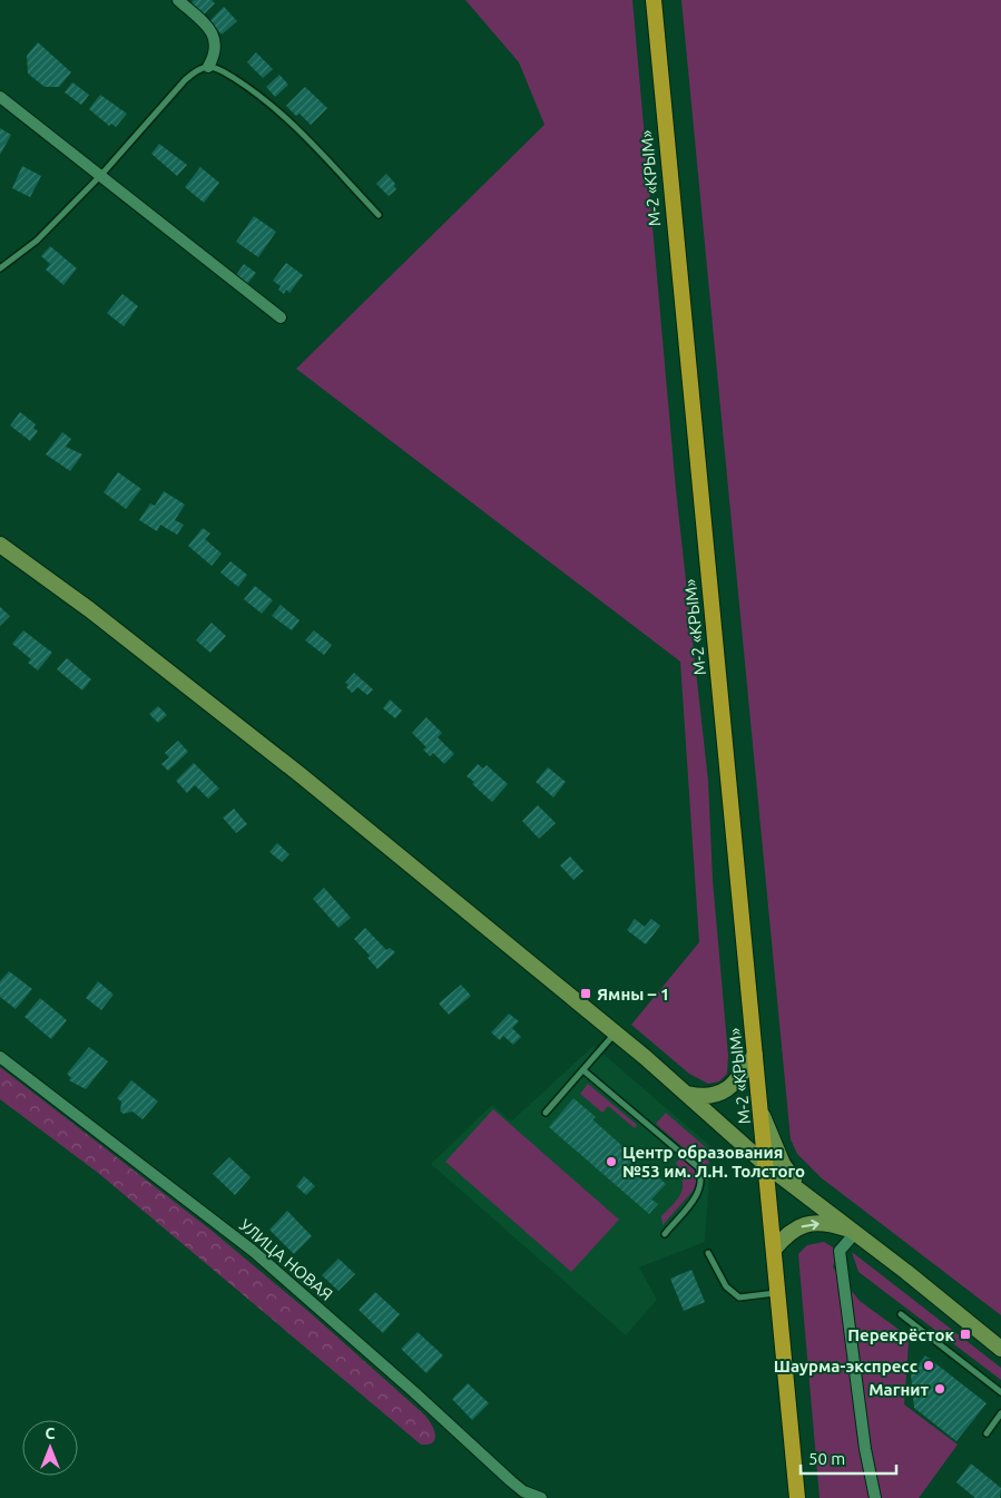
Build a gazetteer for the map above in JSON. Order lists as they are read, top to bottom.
{
  "streets": {
    "highway": ["М-2 «КРЫМ»"],
    "street": ["УЛИЦА НОВАЯ"]
  },
  "places": {
    "transit": ["Ямны – 1", "Перекрёсток"],
    "other": ["Центр образования №53 им. Л.Н. Толстого", "Шаурма-экспресс", "Магнит"]
  },
  "scale_bar": "50 m",
  "north": "top"
}
